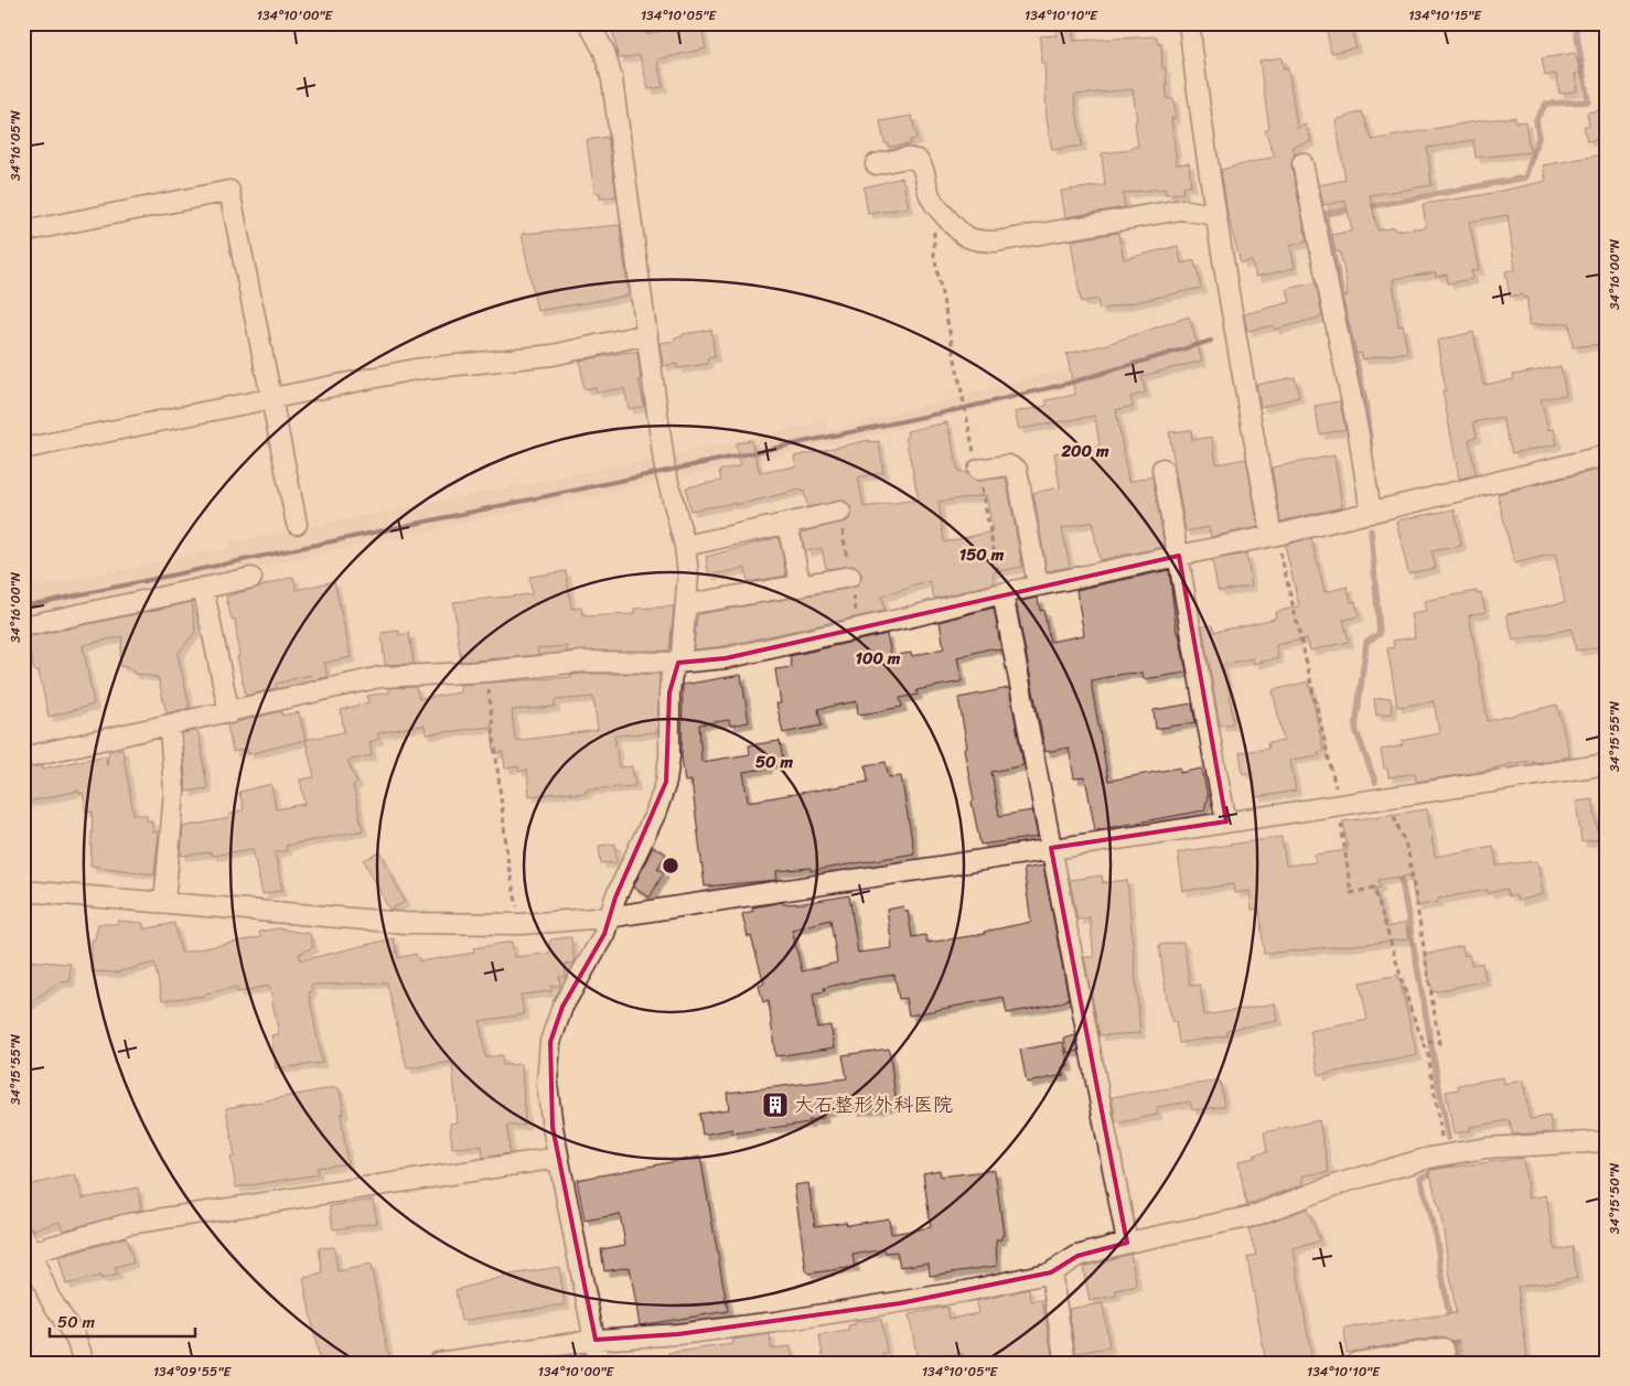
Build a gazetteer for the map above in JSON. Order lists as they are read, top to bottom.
{
  "places": {
    "building": ["大石整形外科医院"]
  },
  "scale_bar": "50 m",
  "coordinates": [
    "134°10'00\"E",
    "134°10'05\"E",
    "134°10'10\"E",
    "134°10'15\"E",
    "34°16'05\"N",
    "34°16'00\"N",
    "34°15'55\"N",
    "34°15'50\"N",
    "134°09'55\"E"
  ],
  "rings": [
    "200 m",
    "150 m",
    "100 m",
    "50 m"
  ]
}
